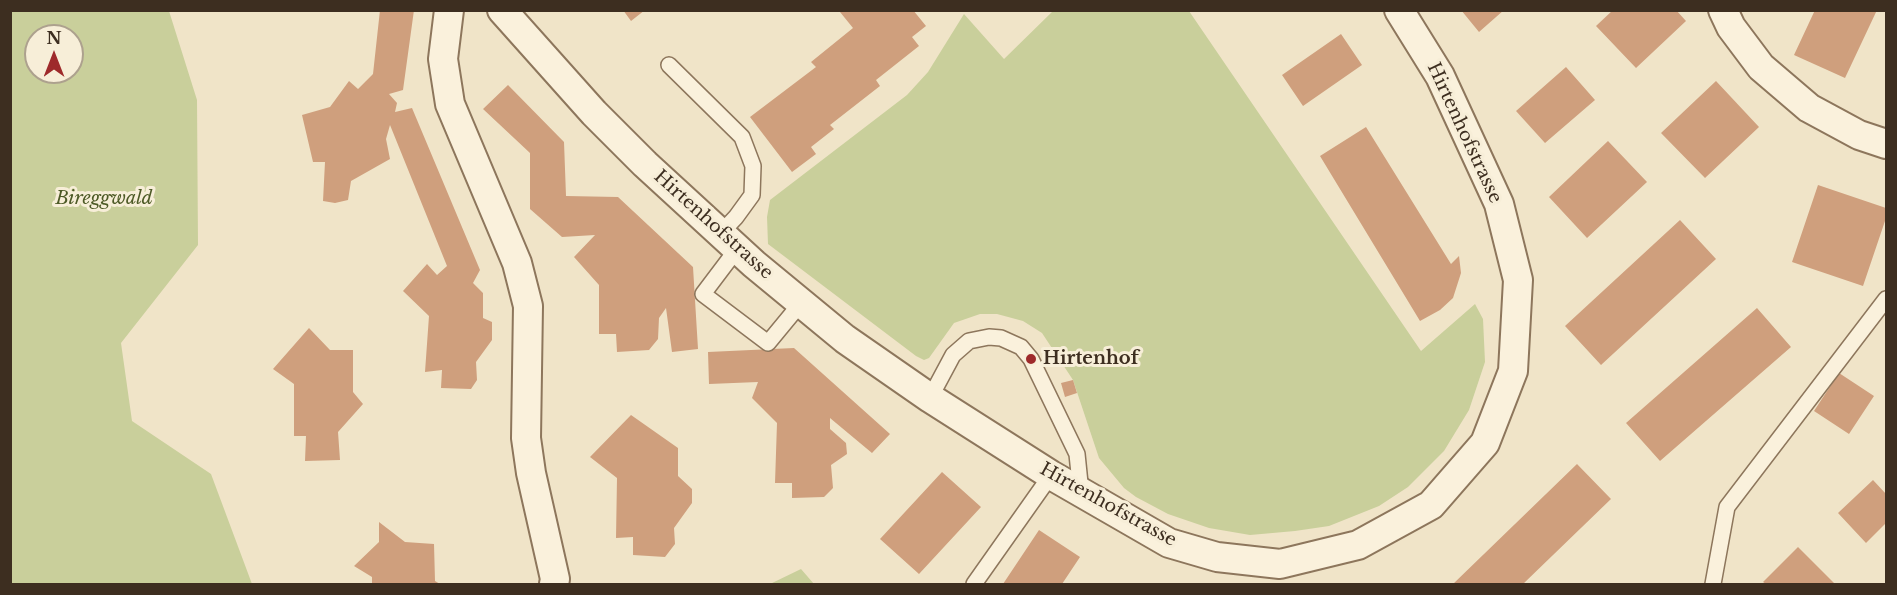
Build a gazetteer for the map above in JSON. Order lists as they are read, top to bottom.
{
  "streets": {
    "street": ["Hirtenhofstrasse"]
  },
  "parks": ["Bireggwald"],
  "places": ["Hirtenhof"],
  "north": "top"
}
